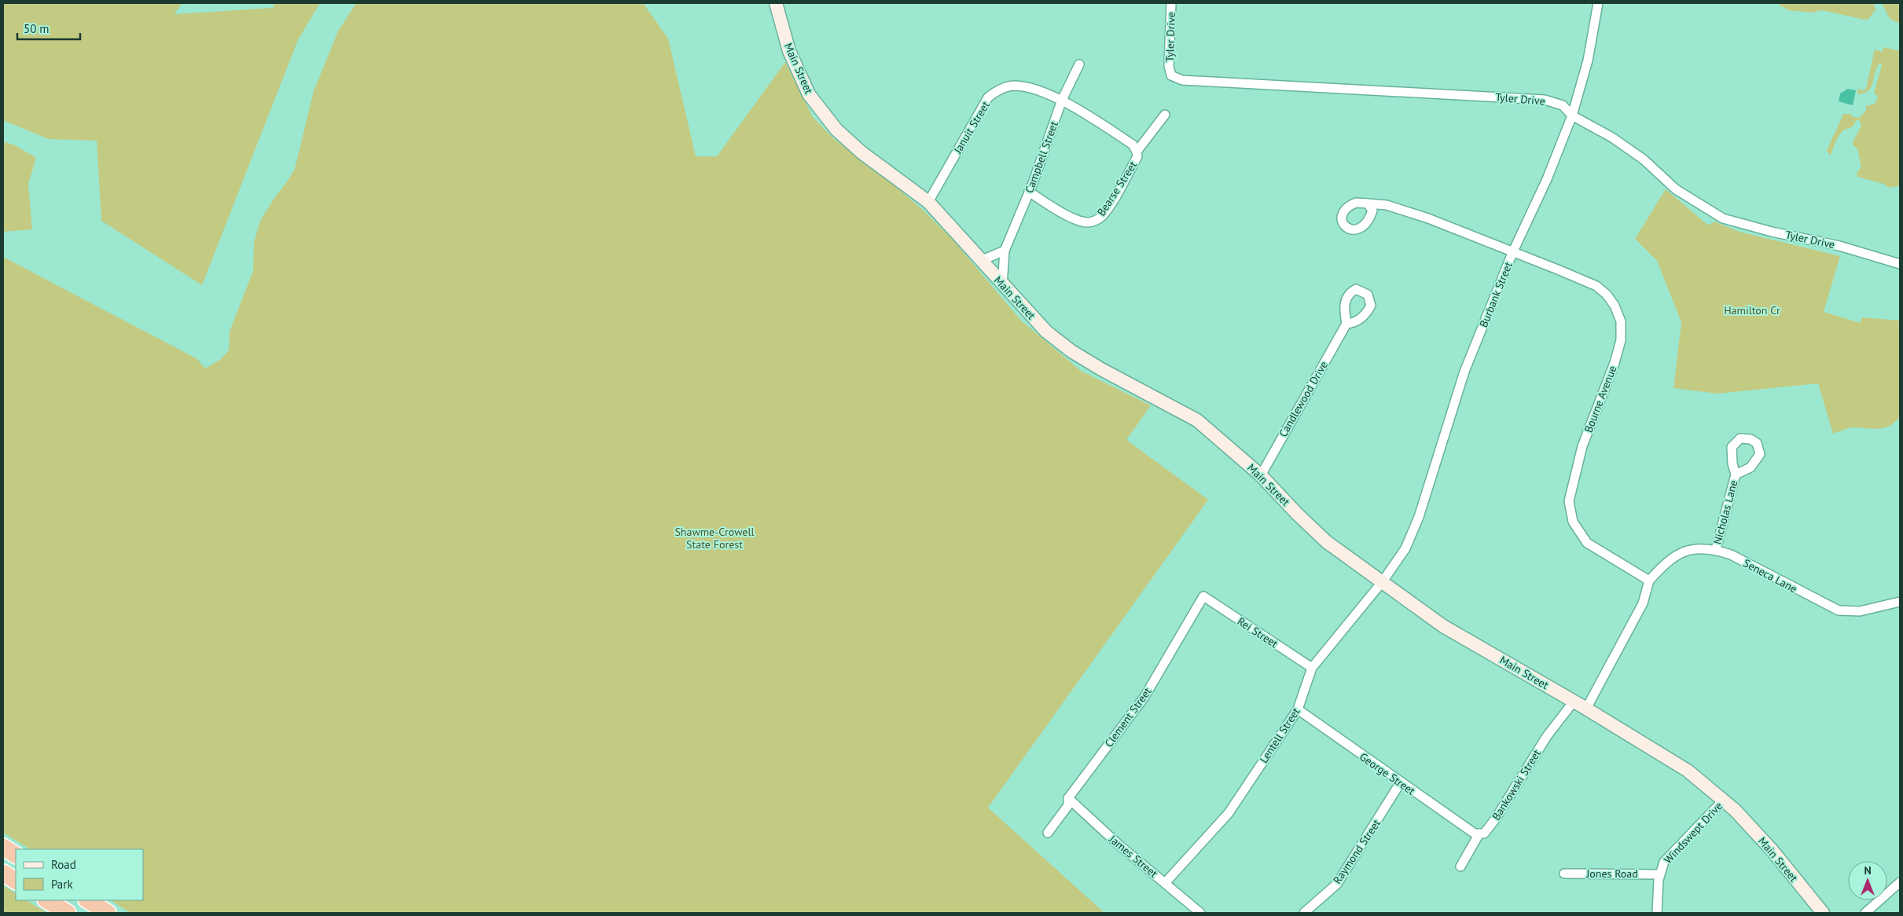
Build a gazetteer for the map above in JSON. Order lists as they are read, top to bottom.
{
  "streets": {
    "main road": ["Main Street"],
    "street": [
      "Tyler Drive",
      "Januit Street",
      "Campbell Street",
      "Bearse Street",
      "Burbank Street",
      "Candlewood Drive",
      "Bourne Avenue",
      "Nicholas Lane",
      "Seneca Lane",
      "Rei Street",
      "Clement Street",
      "Lentell Street",
      "George Street",
      "Bankowski Street",
      "Windswept Drive",
      "Raymond Street",
      "James Street",
      "Jones Road"
    ]
  },
  "crossings": [
    ["Tyler Drive", "Burbank Street"],
    ["Main Street", "Januit Street"],
    ["Main Street", "Campbell Street"],
    ["Main Street", "Burbank Street"],
    ["Main Street", "Candlewood Drive"],
    ["Main Street", "Lentell Street"],
    ["Main Street", "Bankowski Street"],
    ["Main Street", "Windswept Drive"],
    ["Januit Street", "Campbell Street"],
    ["Januit Street", "Bearse Street"],
    ["Campbell Street", "Bearse Street"],
    ["Burbank Street", "Bourne Avenue"],
    ["Burbank Street", "Lentell Street"],
    ["Bourne Avenue", "Seneca Lane"],
    ["Nicholas Lane", "Seneca Lane"],
    ["Rei Street", "Clement Street"],
    ["Rei Street", "Lentell Street"],
    ["Clement Street", "James Street"],
    ["Lentell Street", "George Street"],
    ["Lentell Street", "James Street"],
    ["George Street", "Bankowski Street"],
    ["George Street", "Raymond Street"],
    ["Windswept Drive", "Jones Road"]
  ],
  "parks": ["Hamilton Cr", "Shawme-Crowell State Forest"],
  "legend": ["Road", "Park"],
  "scale_bar": "50 m",
  "north": "top"
}
